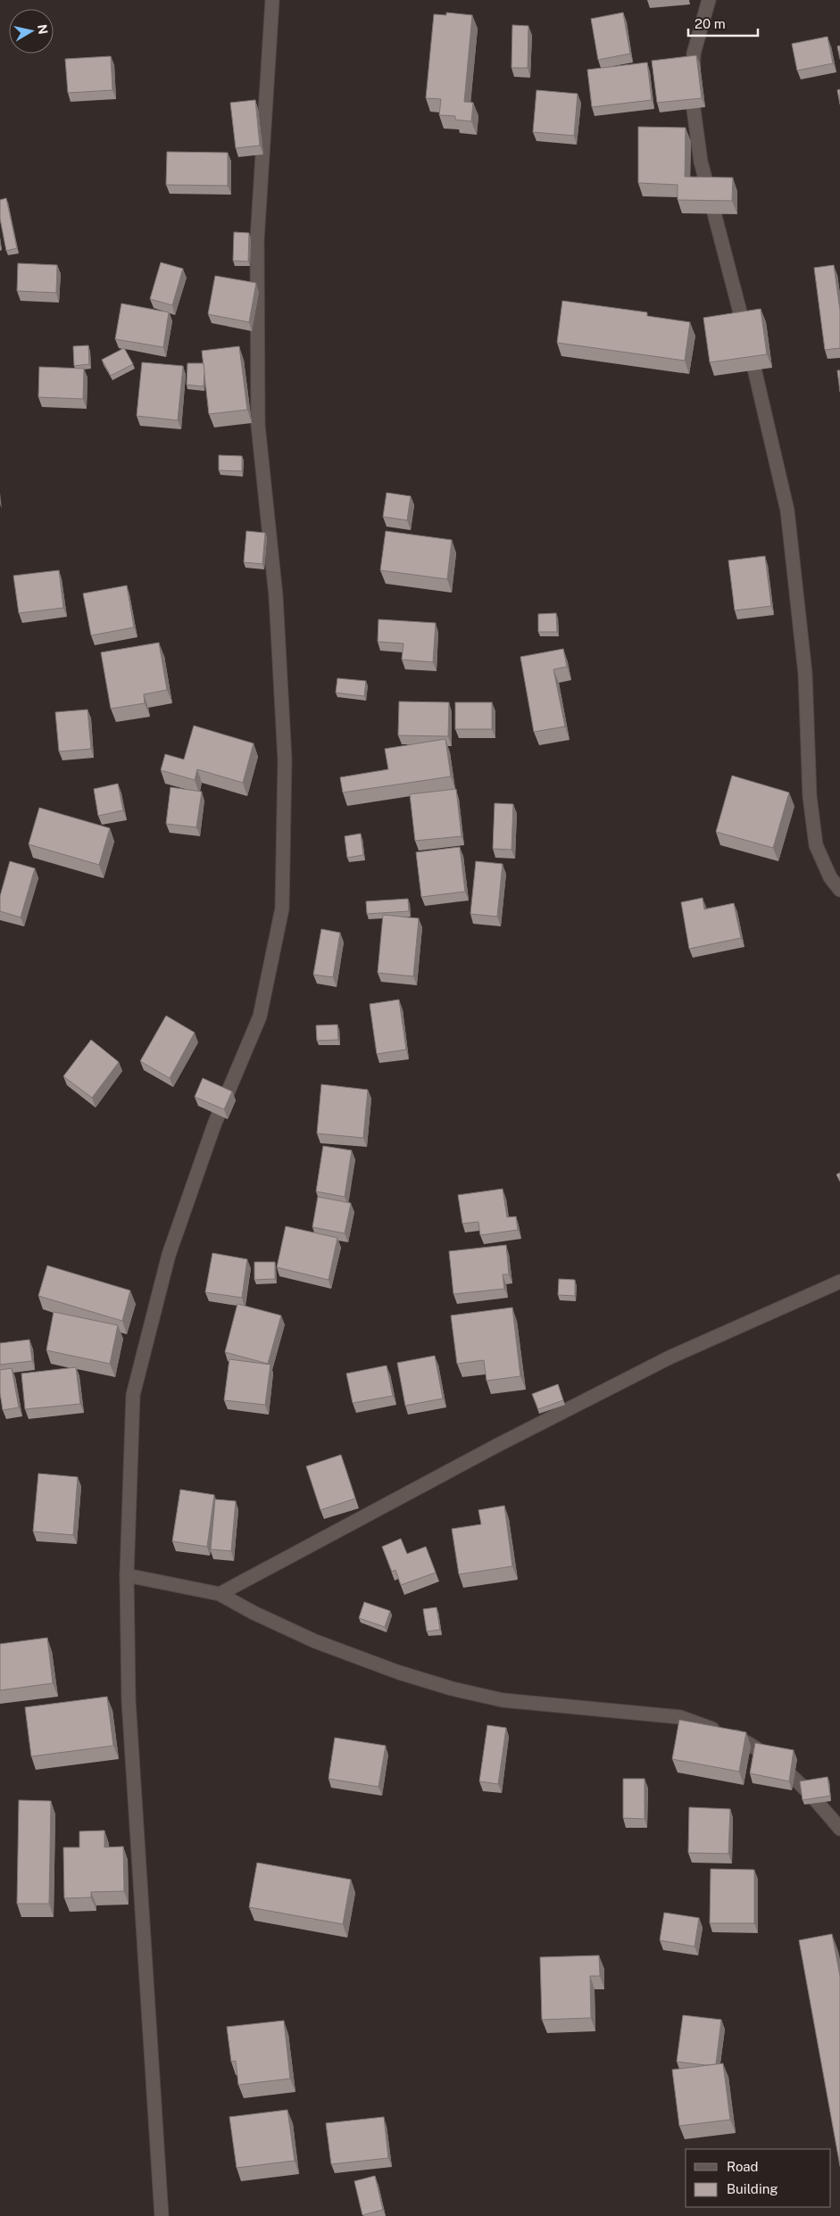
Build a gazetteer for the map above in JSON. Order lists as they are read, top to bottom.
{
  "legend": ["Road", "Building"],
  "scale_bar": "20 m",
  "north": "right"
}
